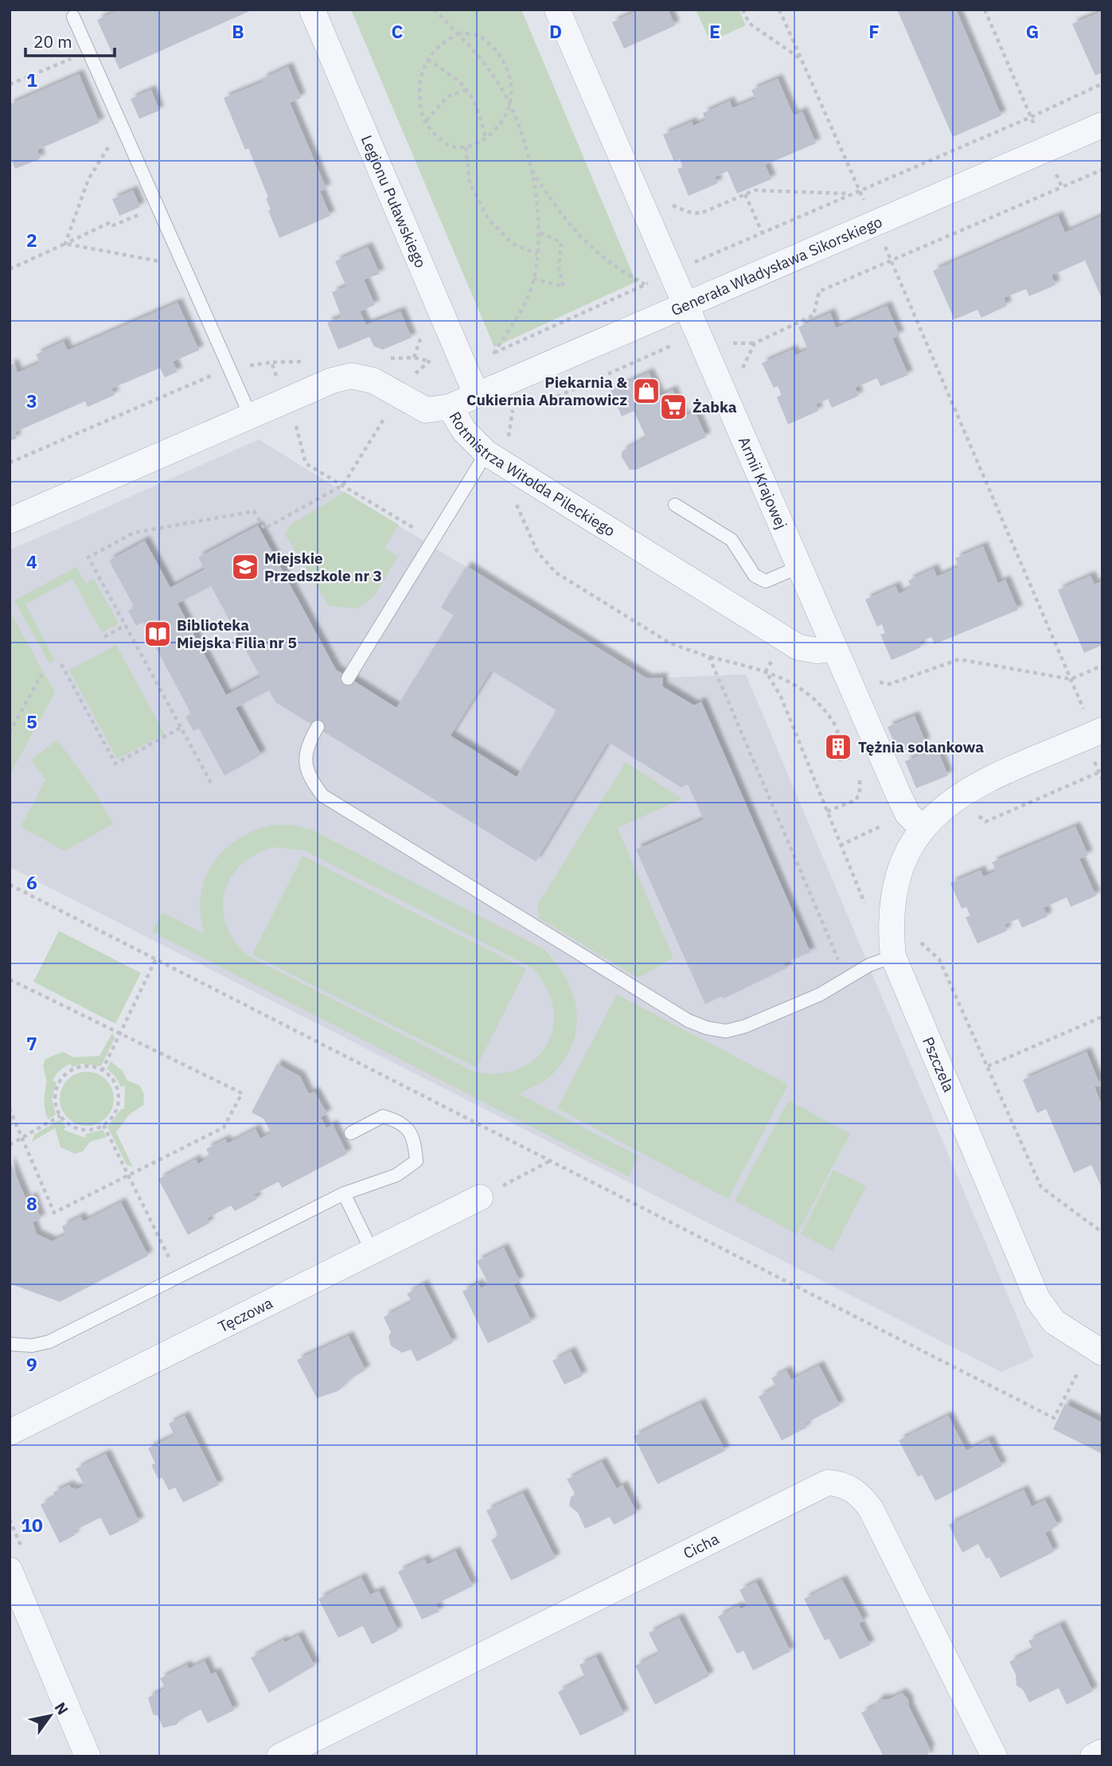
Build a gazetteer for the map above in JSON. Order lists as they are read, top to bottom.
{
  "streets": {
    "street": [
      "Legionu Puławskiego",
      "Generała Władysława Sikorskiego",
      "Rotmistrza Witolda Pileckiego",
      "Armii Krajowej",
      "Pszczela",
      "Tęczowa",
      "Cicha"
    ]
  },
  "crossings": [
    ["Legionu Puławskiego", "Generała Władysława Sikorskiego"],
    ["Generała Władysława Sikorskiego", "Rotmistrza Witolda Pileckiego"],
    ["Generała Władysława Sikorskiego", "Armii Krajowej"],
    ["Rotmistrza Witolda Pileckiego", "Armii Krajowej"],
    ["Armii Krajowej", "Pszczela"]
  ],
  "places": {
    "shop": ["Piekarnia & Cukiernia Abramowicz"],
    "supermarket": ["Żabka"],
    "school or university": ["Miejskie Przedszkole nr 3"],
    "library": ["Biblioteka Miejska Filia nr 5"],
    "building": ["Tężnia solankowa"]
  },
  "scale_bar": "20 m",
  "north": "top right",
  "grid": {
    "columns": [
      "B",
      "C",
      "D",
      "E",
      "F",
      "G"
    ],
    "rows": [
      "1",
      "2",
      "3",
      "4",
      "5",
      "6",
      "7",
      "8",
      "9",
      "10"
    ]
  }
}
